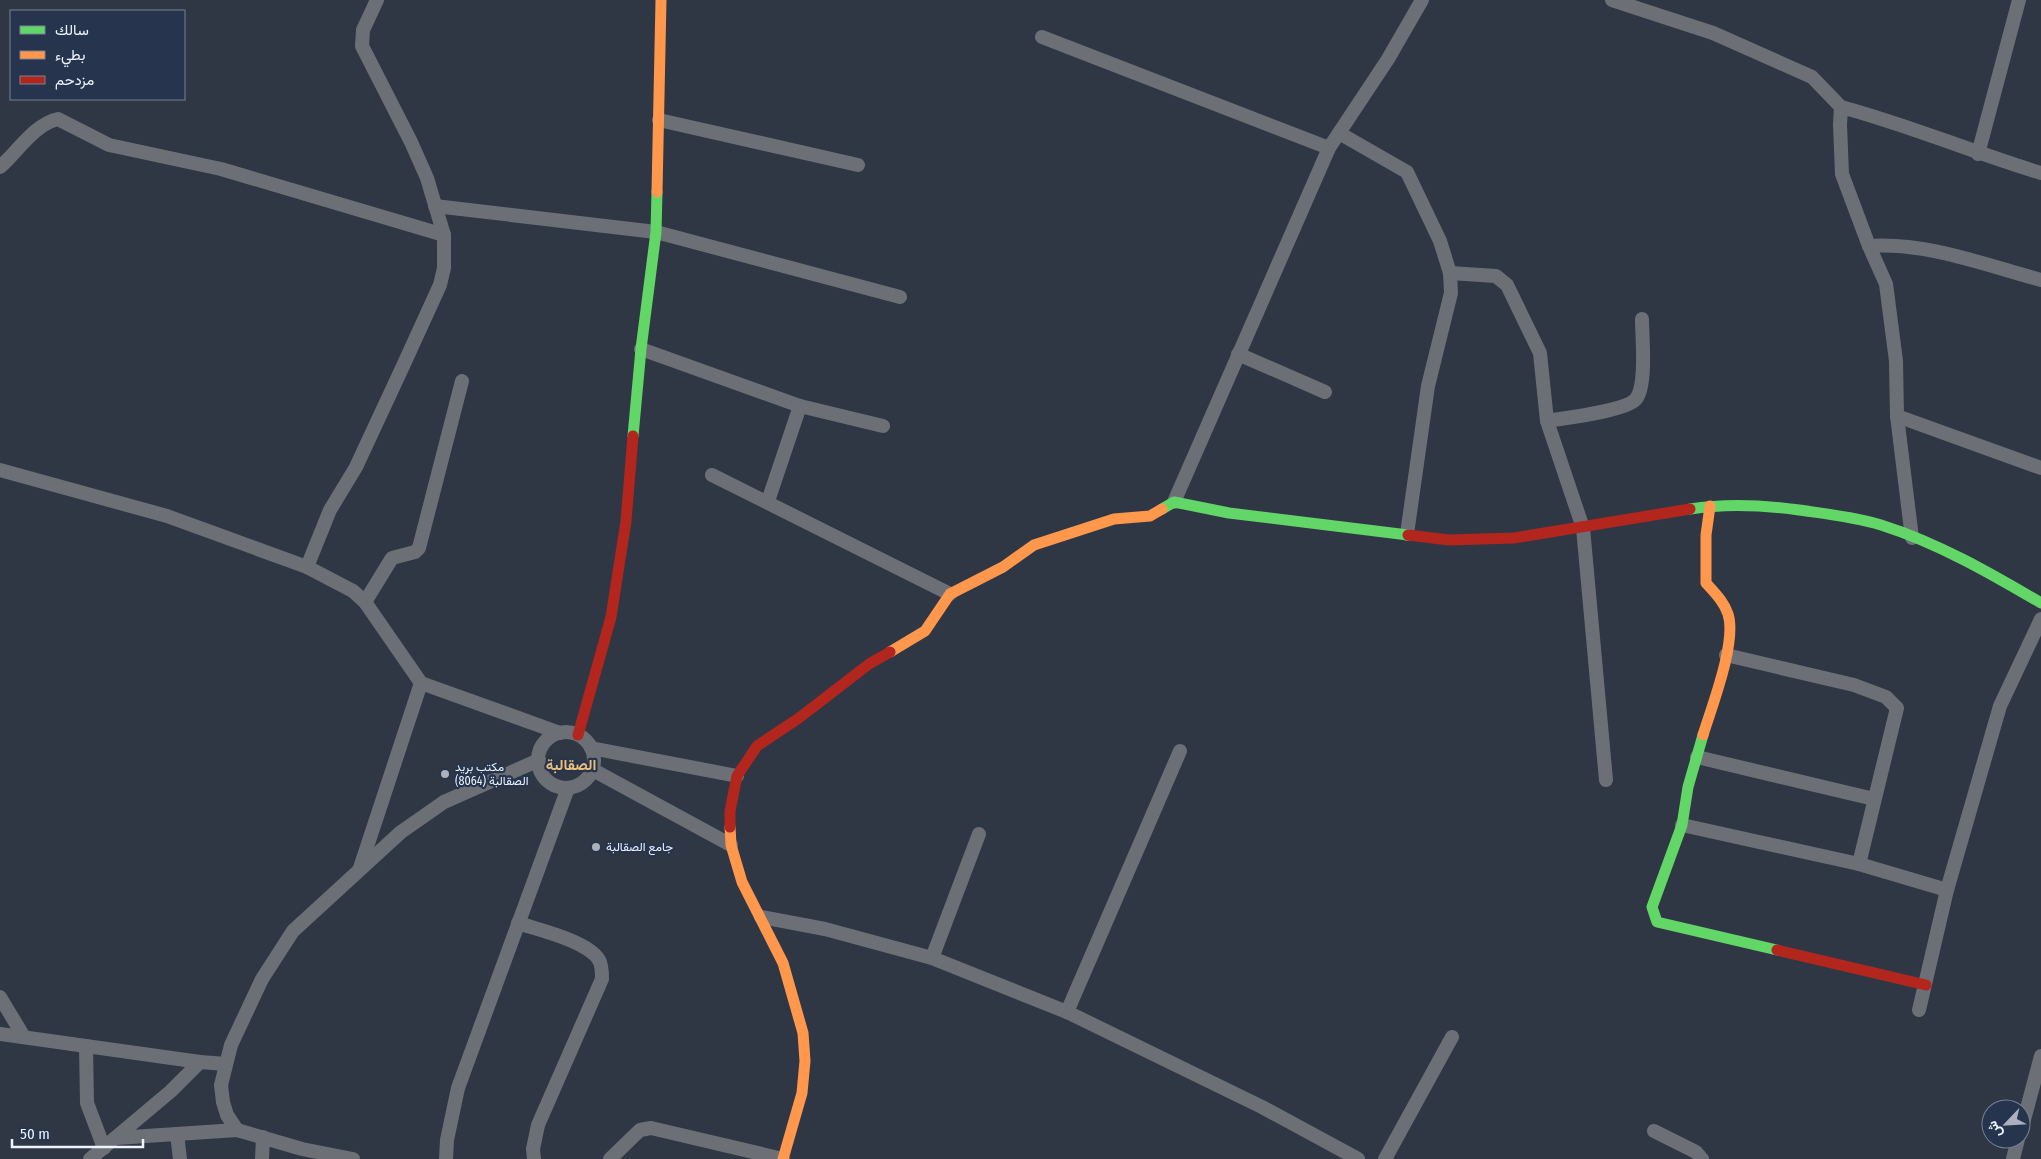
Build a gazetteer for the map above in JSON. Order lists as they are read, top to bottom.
{
  "districts": ["الصقالبة"],
  "places": ["مكتب بريد الصقالبة (8064)", "جامع الصقالبة"],
  "legend": ["سالك", "بطيء", "مزدحم"],
  "scale_bar": "50 m",
  "north": "bottom left"
}
